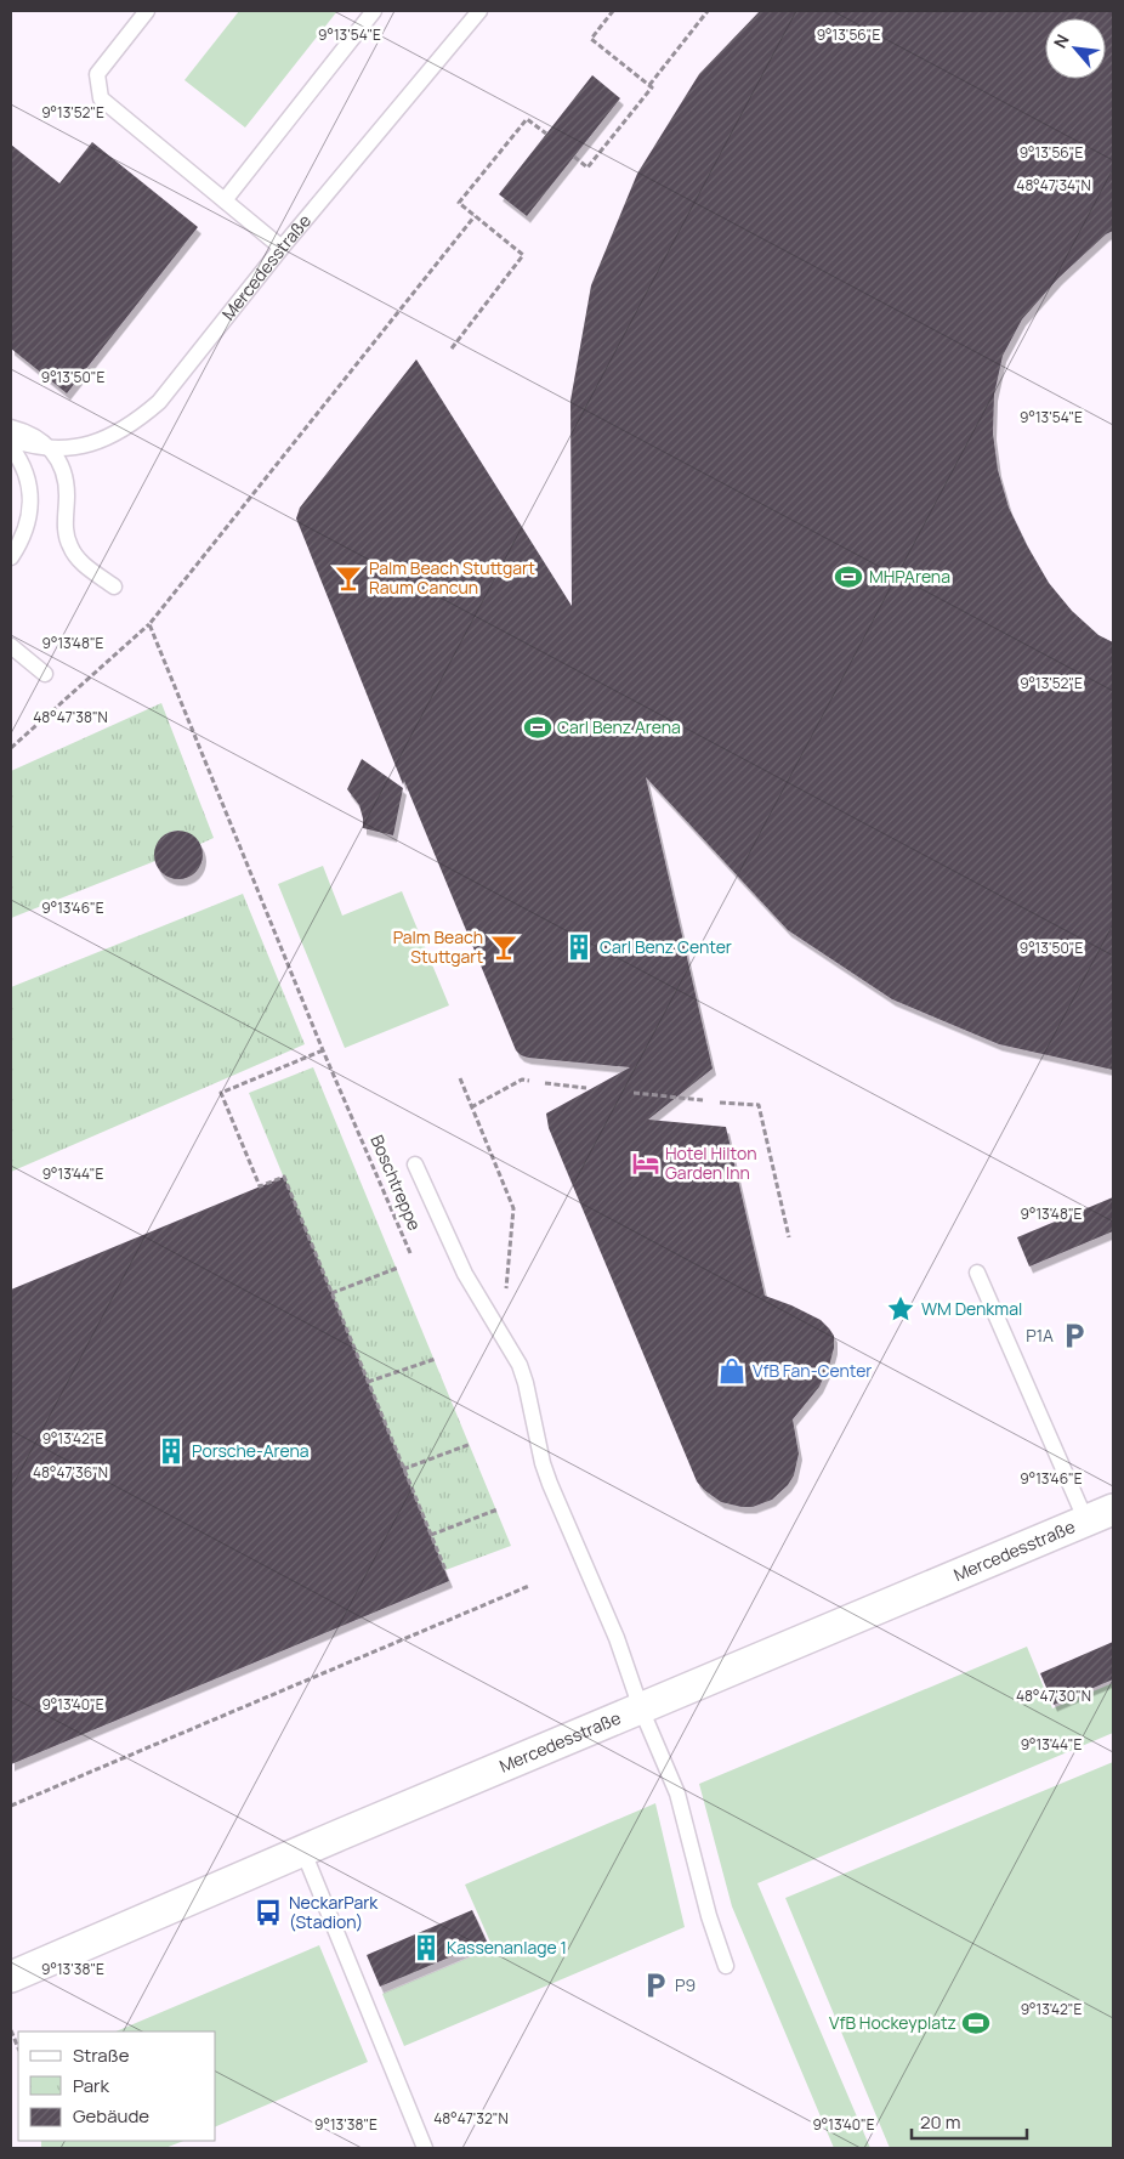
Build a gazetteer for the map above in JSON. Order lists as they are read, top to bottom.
{
  "streets": {
    "street": ["Mercedesstraße"],
    "path": ["Boschtreppe"]
  },
  "places": {
    "sports": ["MHPArena", "Carl Benz Arena", "VfB Hockeyplatz"],
    "bar": ["Palm Beach Stuttgart Raum Cancun", "Palm Beach Stuttgart"],
    "building": ["Carl Benz Center", "Porsche-Arena", "Kassenanlage 1"],
    "hotel": ["Hotel Hilton Garden Inn"],
    "place": ["WM Denkmal"],
    "parking": ["P1A", "P9"],
    "shop": ["VfB Fan-Center"],
    "bus stop": ["NeckarPark (Stadion)"]
  },
  "legend": ["Straße", "Park", "Gebäude"],
  "scale_bar": "20 m",
  "north": "top left",
  "coordinates": [
    "9°13'54\"E",
    "9°13'56\"E",
    "9°13'52\"E",
    "48°47'34\"N",
    "9°13'50\"E",
    "9°13'48\"E",
    "48°47'38\"N",
    "9°13'46\"E",
    "9°13'44\"E",
    "9°13'42\"E",
    "48°47'36\"N",
    "48°47'30\"N",
    "9°13'40\"E",
    "9°13'38\"E",
    "48°47'32\"N"
  ]
}
